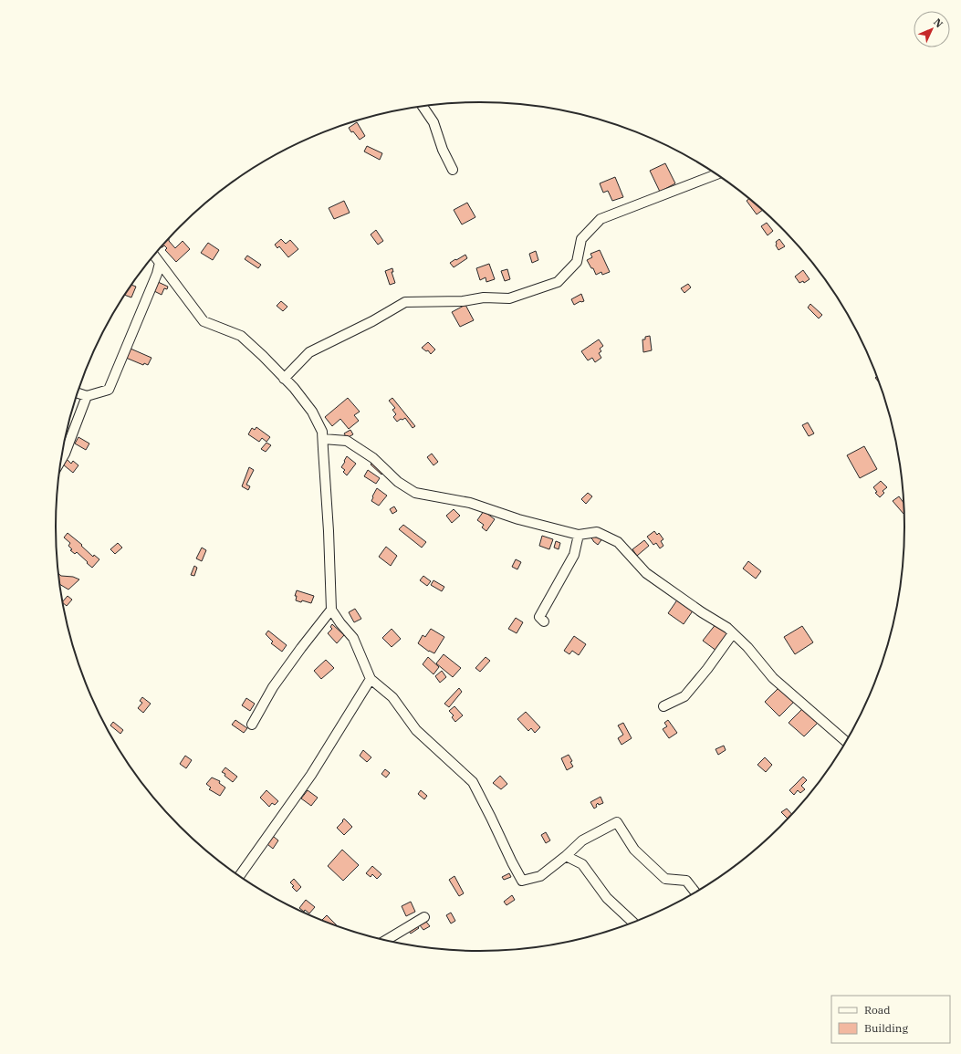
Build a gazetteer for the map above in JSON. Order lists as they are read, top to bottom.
{
  "legend": ["Road", "Building"],
  "north": "top right"
}
